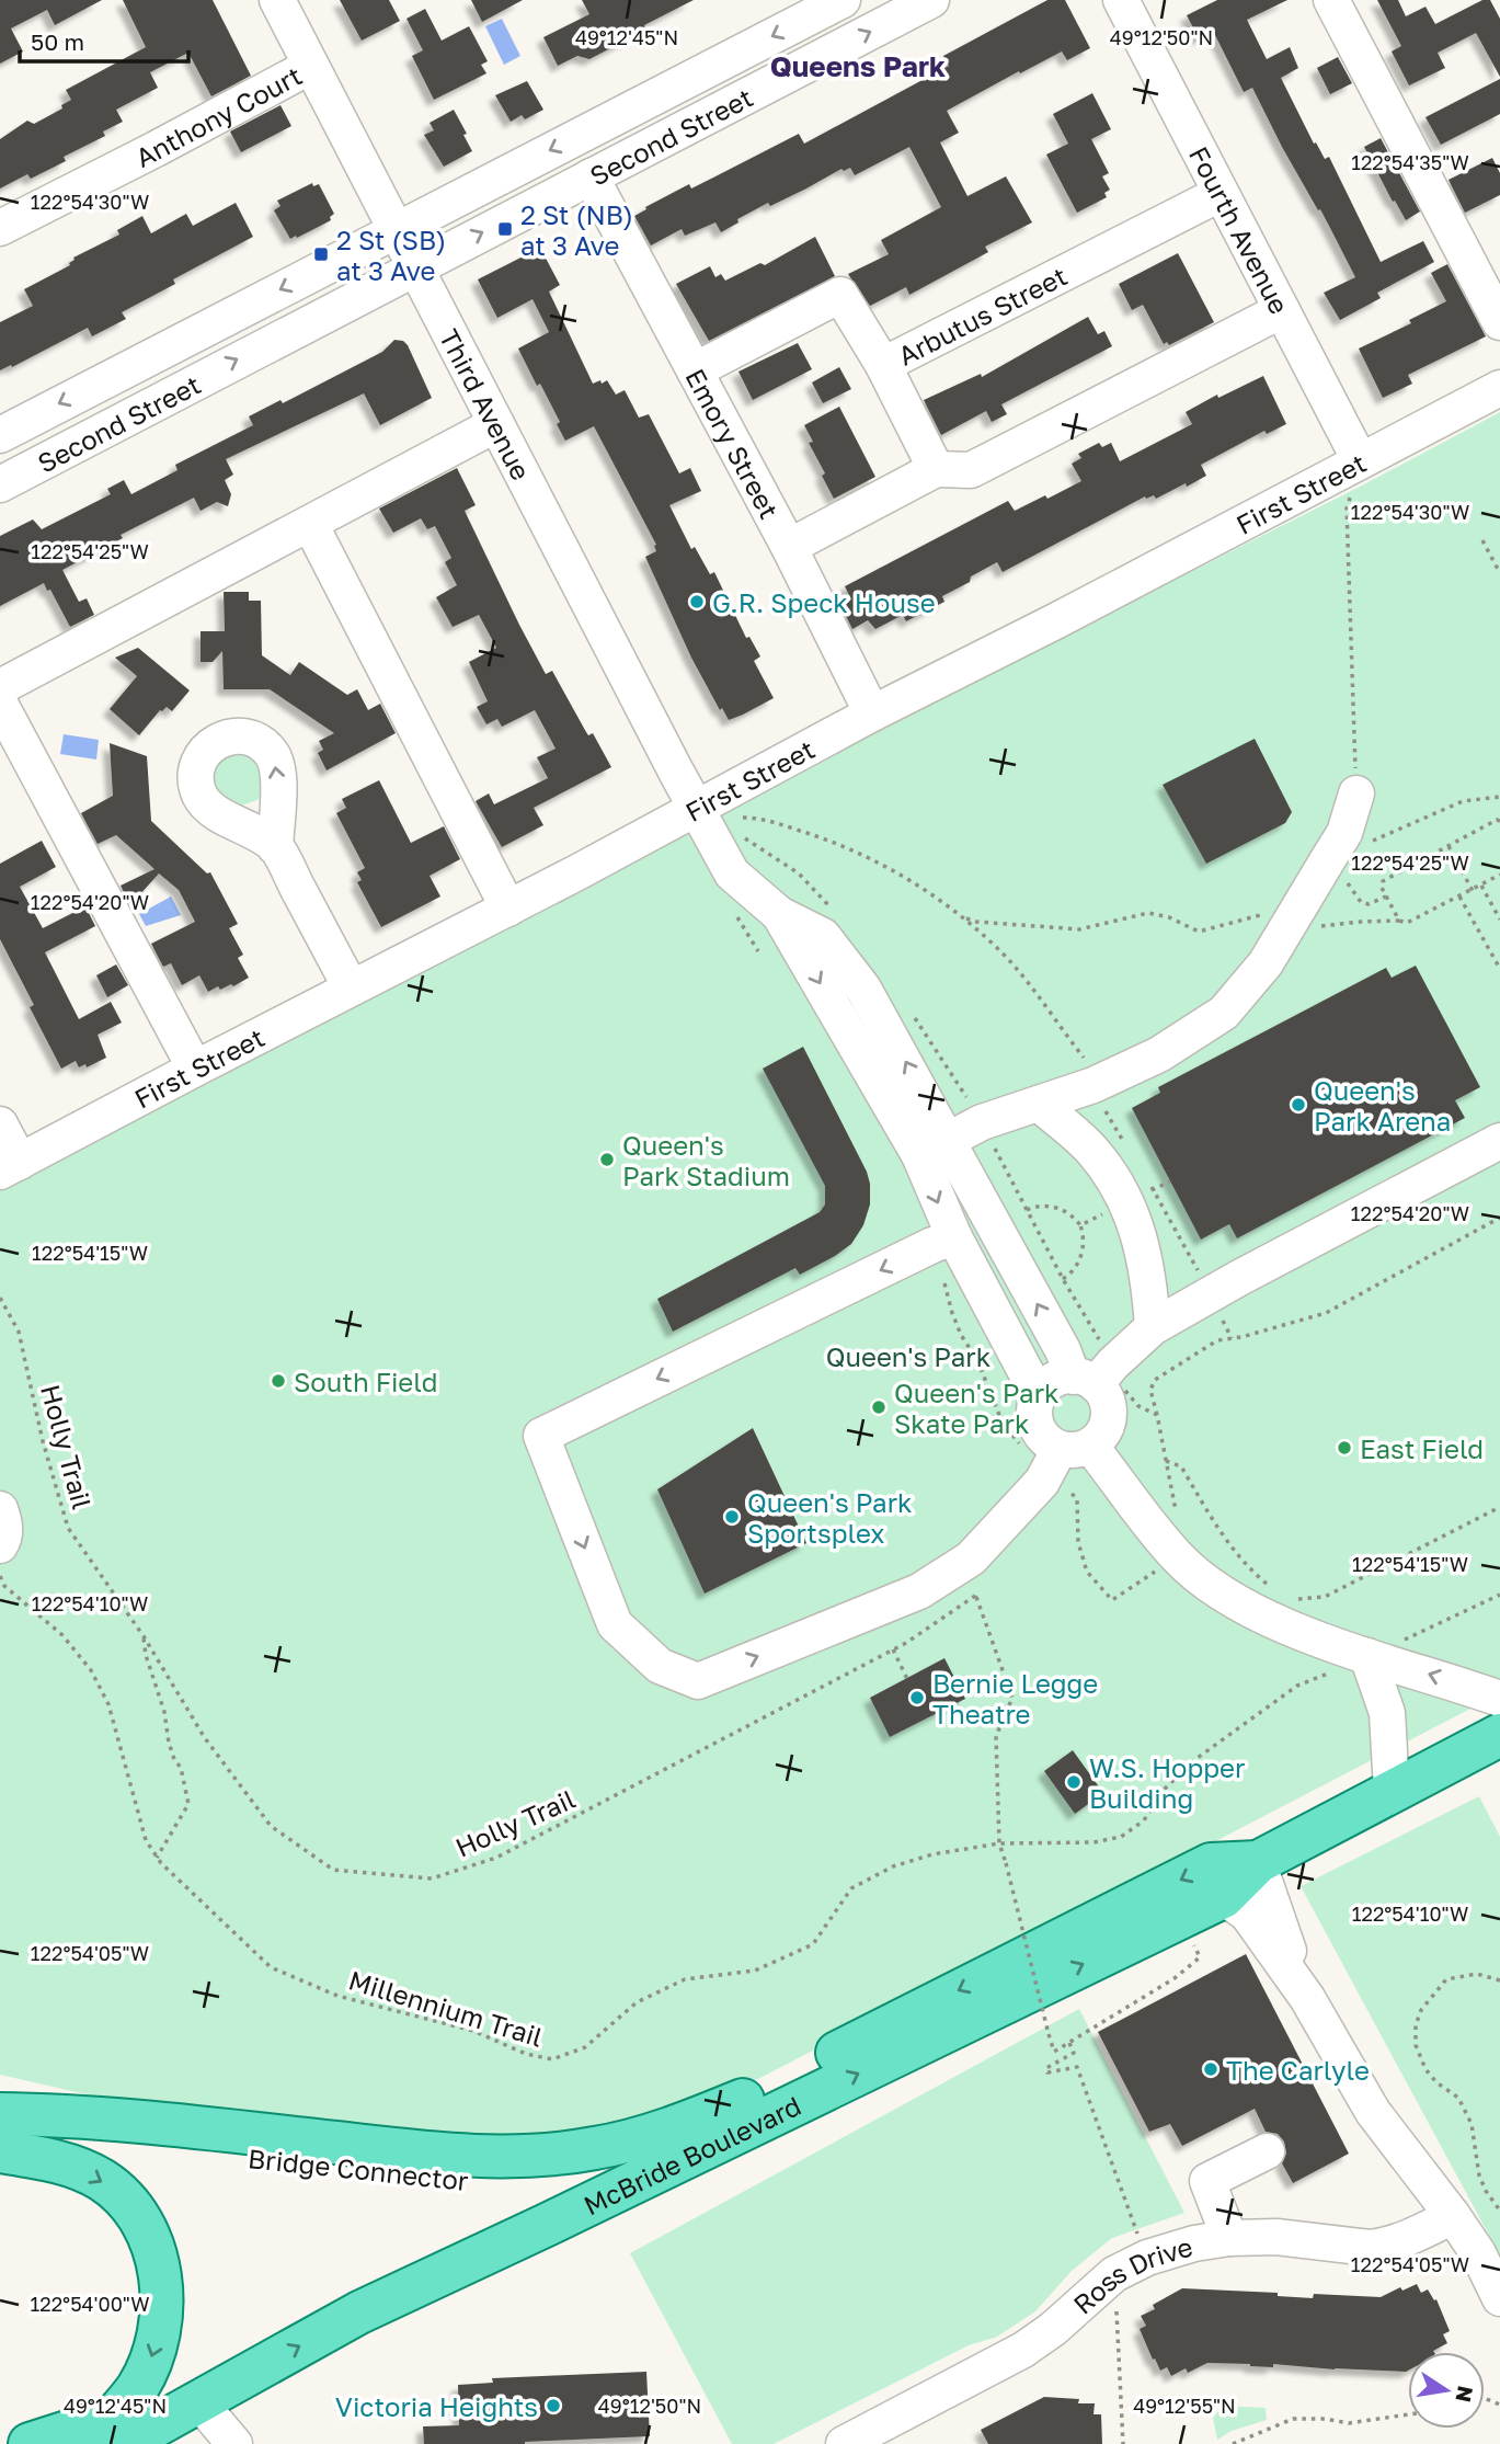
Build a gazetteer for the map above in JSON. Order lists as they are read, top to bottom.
{
  "streets": {
    "main road": ["McBride Boulevard", "Bridge Connector"],
    "street": [
      "Anthony Court",
      "Second Street",
      "Fourth Avenue",
      "Arbutus Street",
      "Third Avenue",
      "Emory Street",
      "First Street",
      "Ross Drive"
    ],
    "path": ["Holly Trail", "Millennium Trail"]
  },
  "crossings": [
    ["Anthony Court", "Third Avenue"],
    ["Second Street", "Third Avenue"],
    ["Second Street", "Emory Street"],
    ["Fourth Avenue", "Arbutus Street"],
    ["Fourth Avenue", "First Street"],
    ["Arbutus Street", "Emory Street"],
    ["Third Avenue", "First Street"],
    ["Emory Street", "First Street"],
    ["McBride Boulevard", "Bridge Connector"]
  ],
  "districts": ["Queens Park"],
  "parks": ["Queen's Park"],
  "places": {
    "transit": ["2 St (NB) at 3 Ave", "2 St (SB) at 3 Ave"],
    "other": [
      "G.R. Speck House",
      "Queen's Park Arena",
      "Queen's Park Stadium",
      "South Field",
      "Queen's Park Skate Park",
      "East Field",
      "Queen's Park Sportsplex",
      "Bernie Legge Theatre",
      "W.S. Hopper Building",
      "The Carlyle",
      "Victoria Heights"
    ]
  },
  "scale_bar": "50 m",
  "north": "right",
  "coordinates": [
    "49°12'45\"N",
    "49°12'50\"N",
    "122°54'35\"W",
    "122°54'30\"W",
    "122°54'25\"W",
    "122°54'20\"W",
    "122°54'15\"W",
    "122°54'10\"W",
    "122°54'05\"W",
    "122°54'00\"W",
    "49°12'55\"N"
  ]
}
